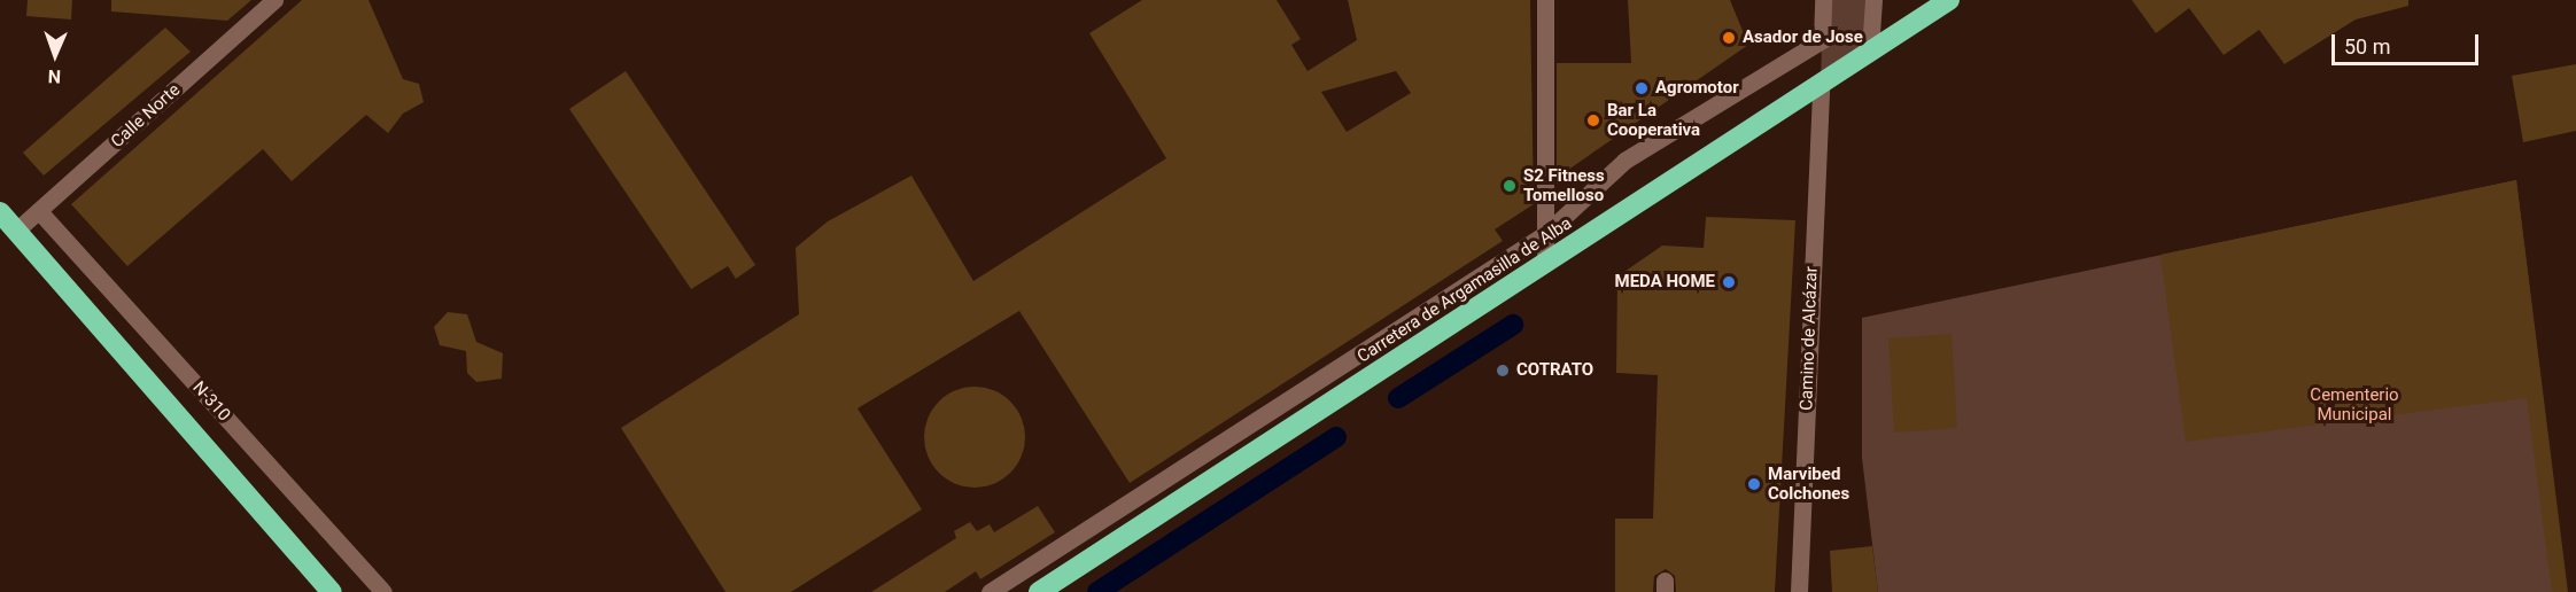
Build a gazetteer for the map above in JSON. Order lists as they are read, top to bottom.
{
  "streets": {
    "highway": ["Carretera de Argamasilla de Alba"],
    "street": ["Calle Norte", "Camino de Alcázar", "N-310"]
  },
  "crossings": [
    ["Calle Norte", "N-310"],
    ["Carretera de Argamasilla de Alba", "Camino de Alcázar"]
  ],
  "parks": ["Cementerio Municipal"],
  "places": [
    "Asador de Jose",
    "Agromotor",
    "Bar La Cooperativa",
    "S2 Fitness Tomelloso",
    "MEDA HOME",
    "COTRATO",
    "Marvibed Colchones"
  ],
  "scale_bar": "50 m",
  "north": "bottom"
}
